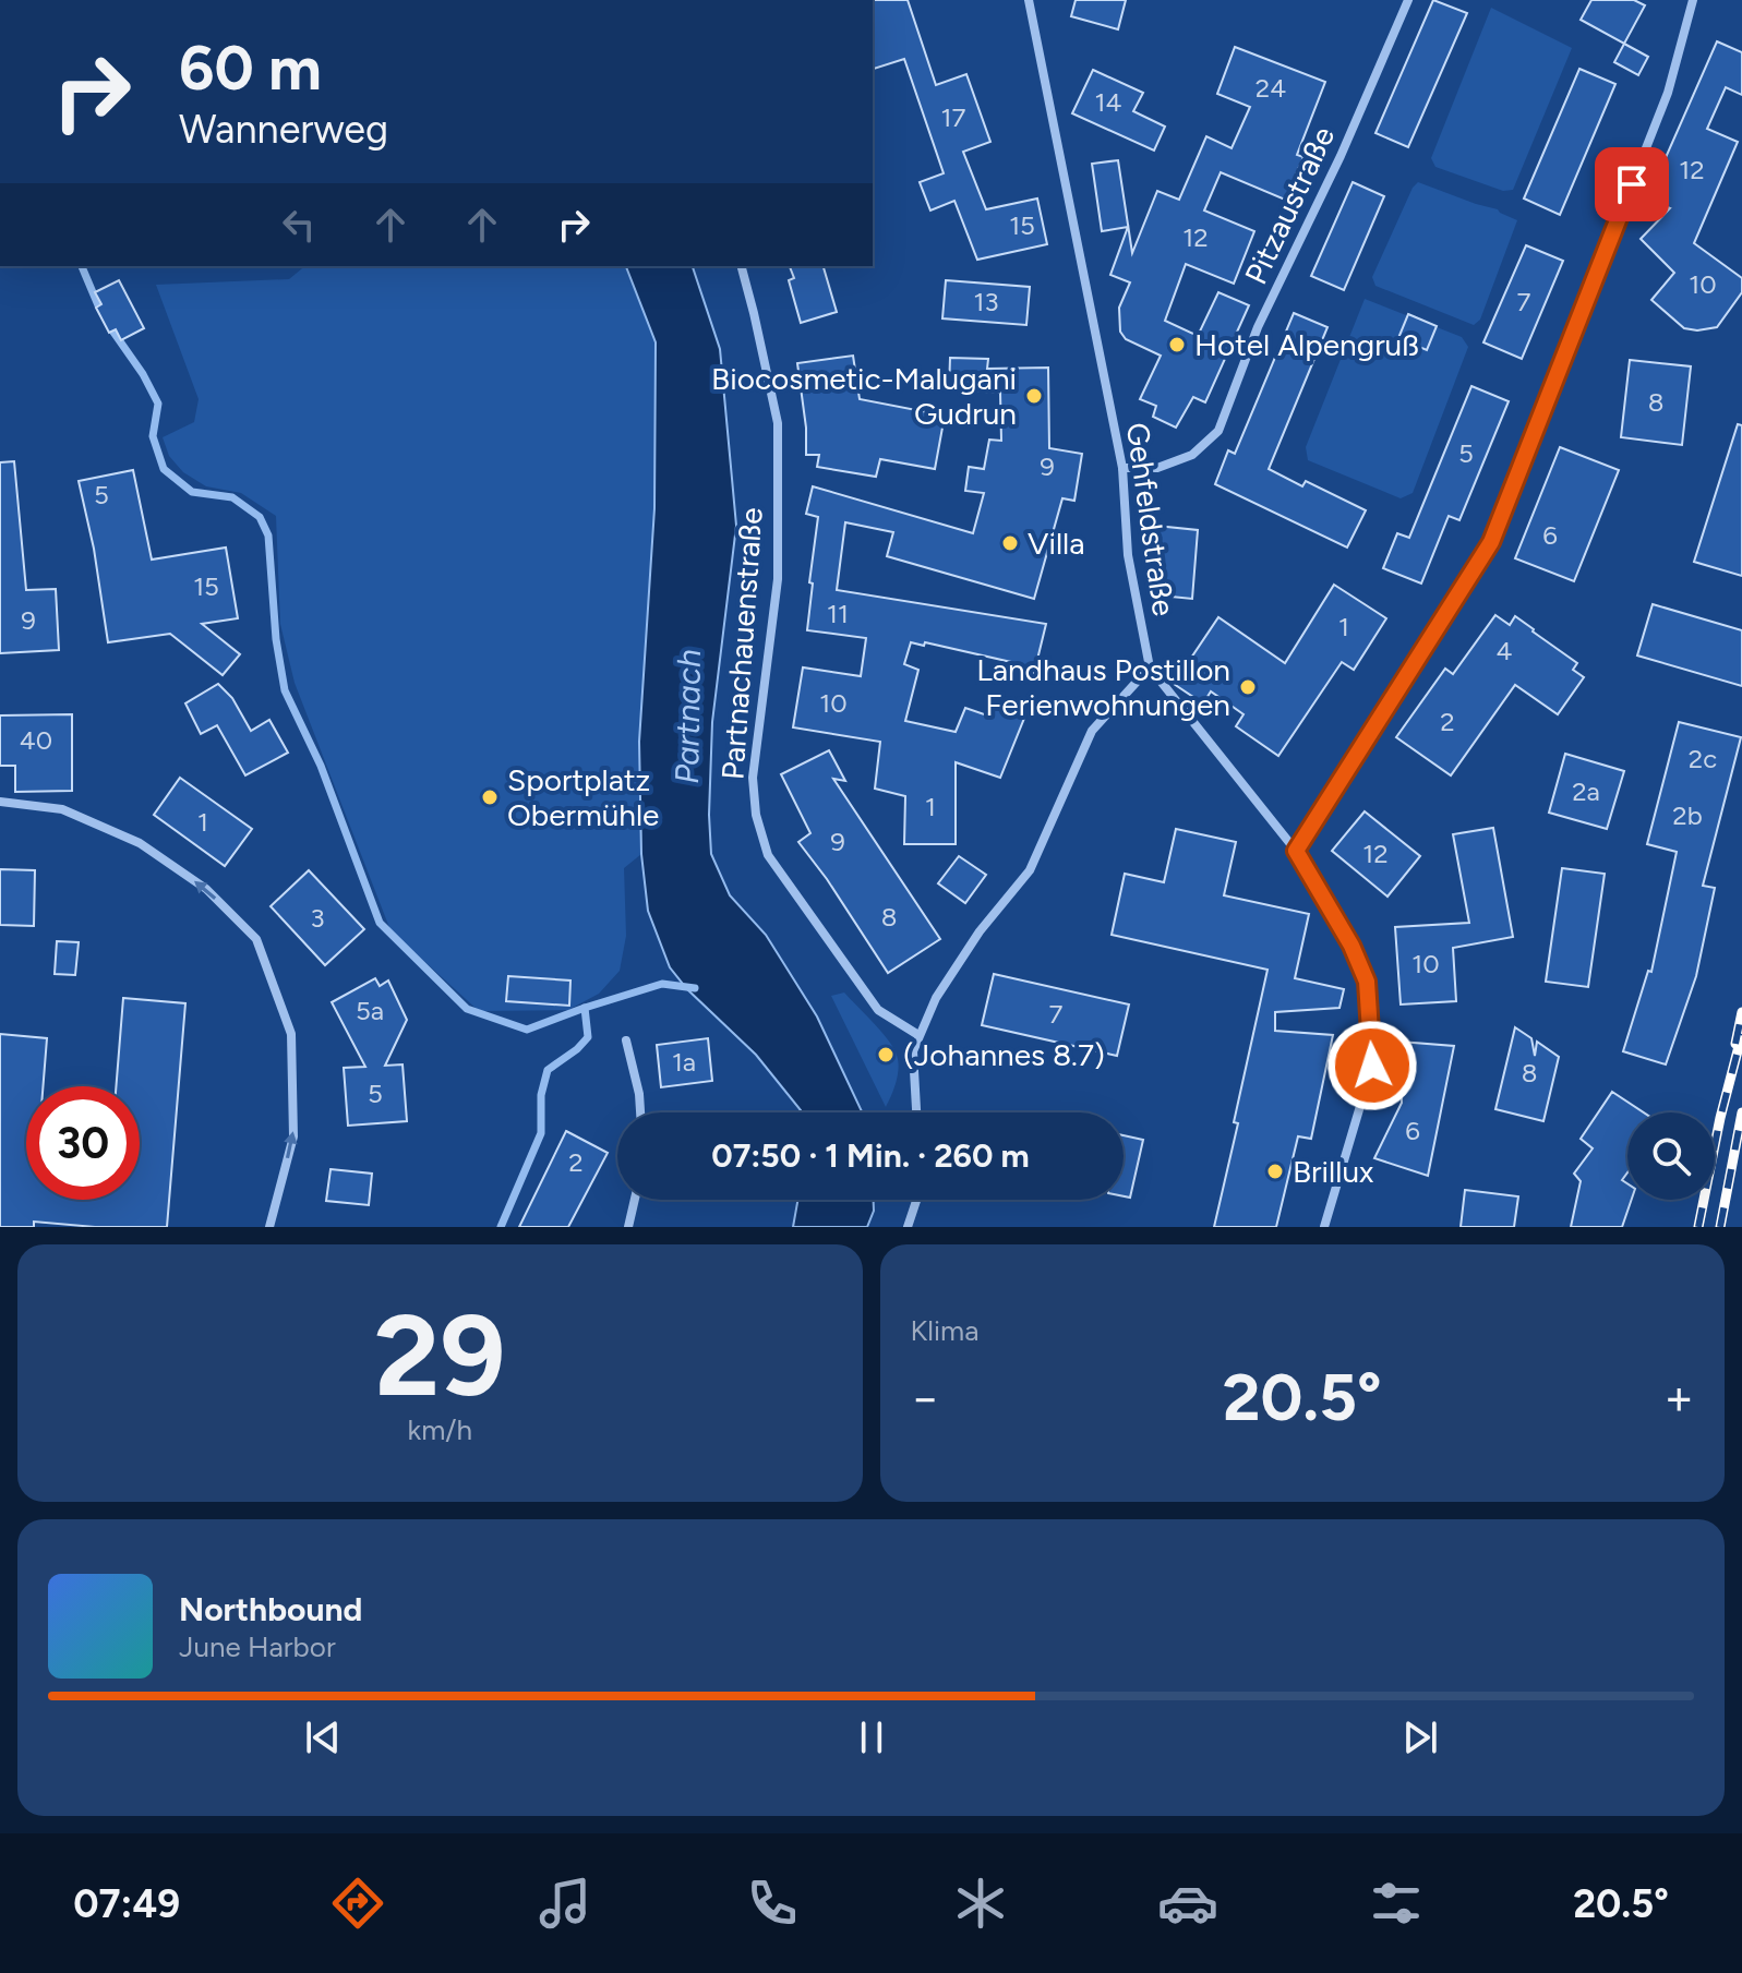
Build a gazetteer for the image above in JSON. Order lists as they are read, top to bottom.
{
  "streets": {
    "street": ["Pitzaustraße", "Gehfeldstraße", "Partnachauenstraße"]
  },
  "crossings": [
    ["Pitzaustraße", "Gehfeldstraße"]
  ],
  "water": ["Partnach"],
  "places": [
    "Hotel Alpengruß",
    "Biocosmetic-Malugani Gudrun",
    "Villa",
    "Landhaus Postillon Ferienwohnungen",
    "Sportplatz Obermühle",
    "(Johannes 8.7)",
    "Brillux"
  ],
  "house_numbers": [
    "24",
    "14",
    "17",
    "12",
    "15",
    "12",
    "10",
    "13",
    "7",
    "8",
    "5",
    "9",
    "5",
    "6",
    "15",
    "11",
    "9",
    "1",
    "4",
    "10",
    "2",
    "40",
    "2c",
    "2a",
    "1",
    "2b",
    "1",
    "9",
    "12",
    "8",
    "3",
    "10",
    "5a",
    "7",
    "1a",
    "8",
    "5",
    "6",
    "2"
  ],
  "page": {
    "turn": ["60 m", "Wannerweg"],
    "limit": "30",
    "trip": "07:50 · 1 Min. · 260 m",
    "tile": [
      ["29", "km/h"],
      "Klima"
    ],
    "heat": ["−", "20.5°", "+"],
    "song": ["Northbound", "June Harbor"],
    "tabs": ["07:49", "20.5°"]
  }
}
